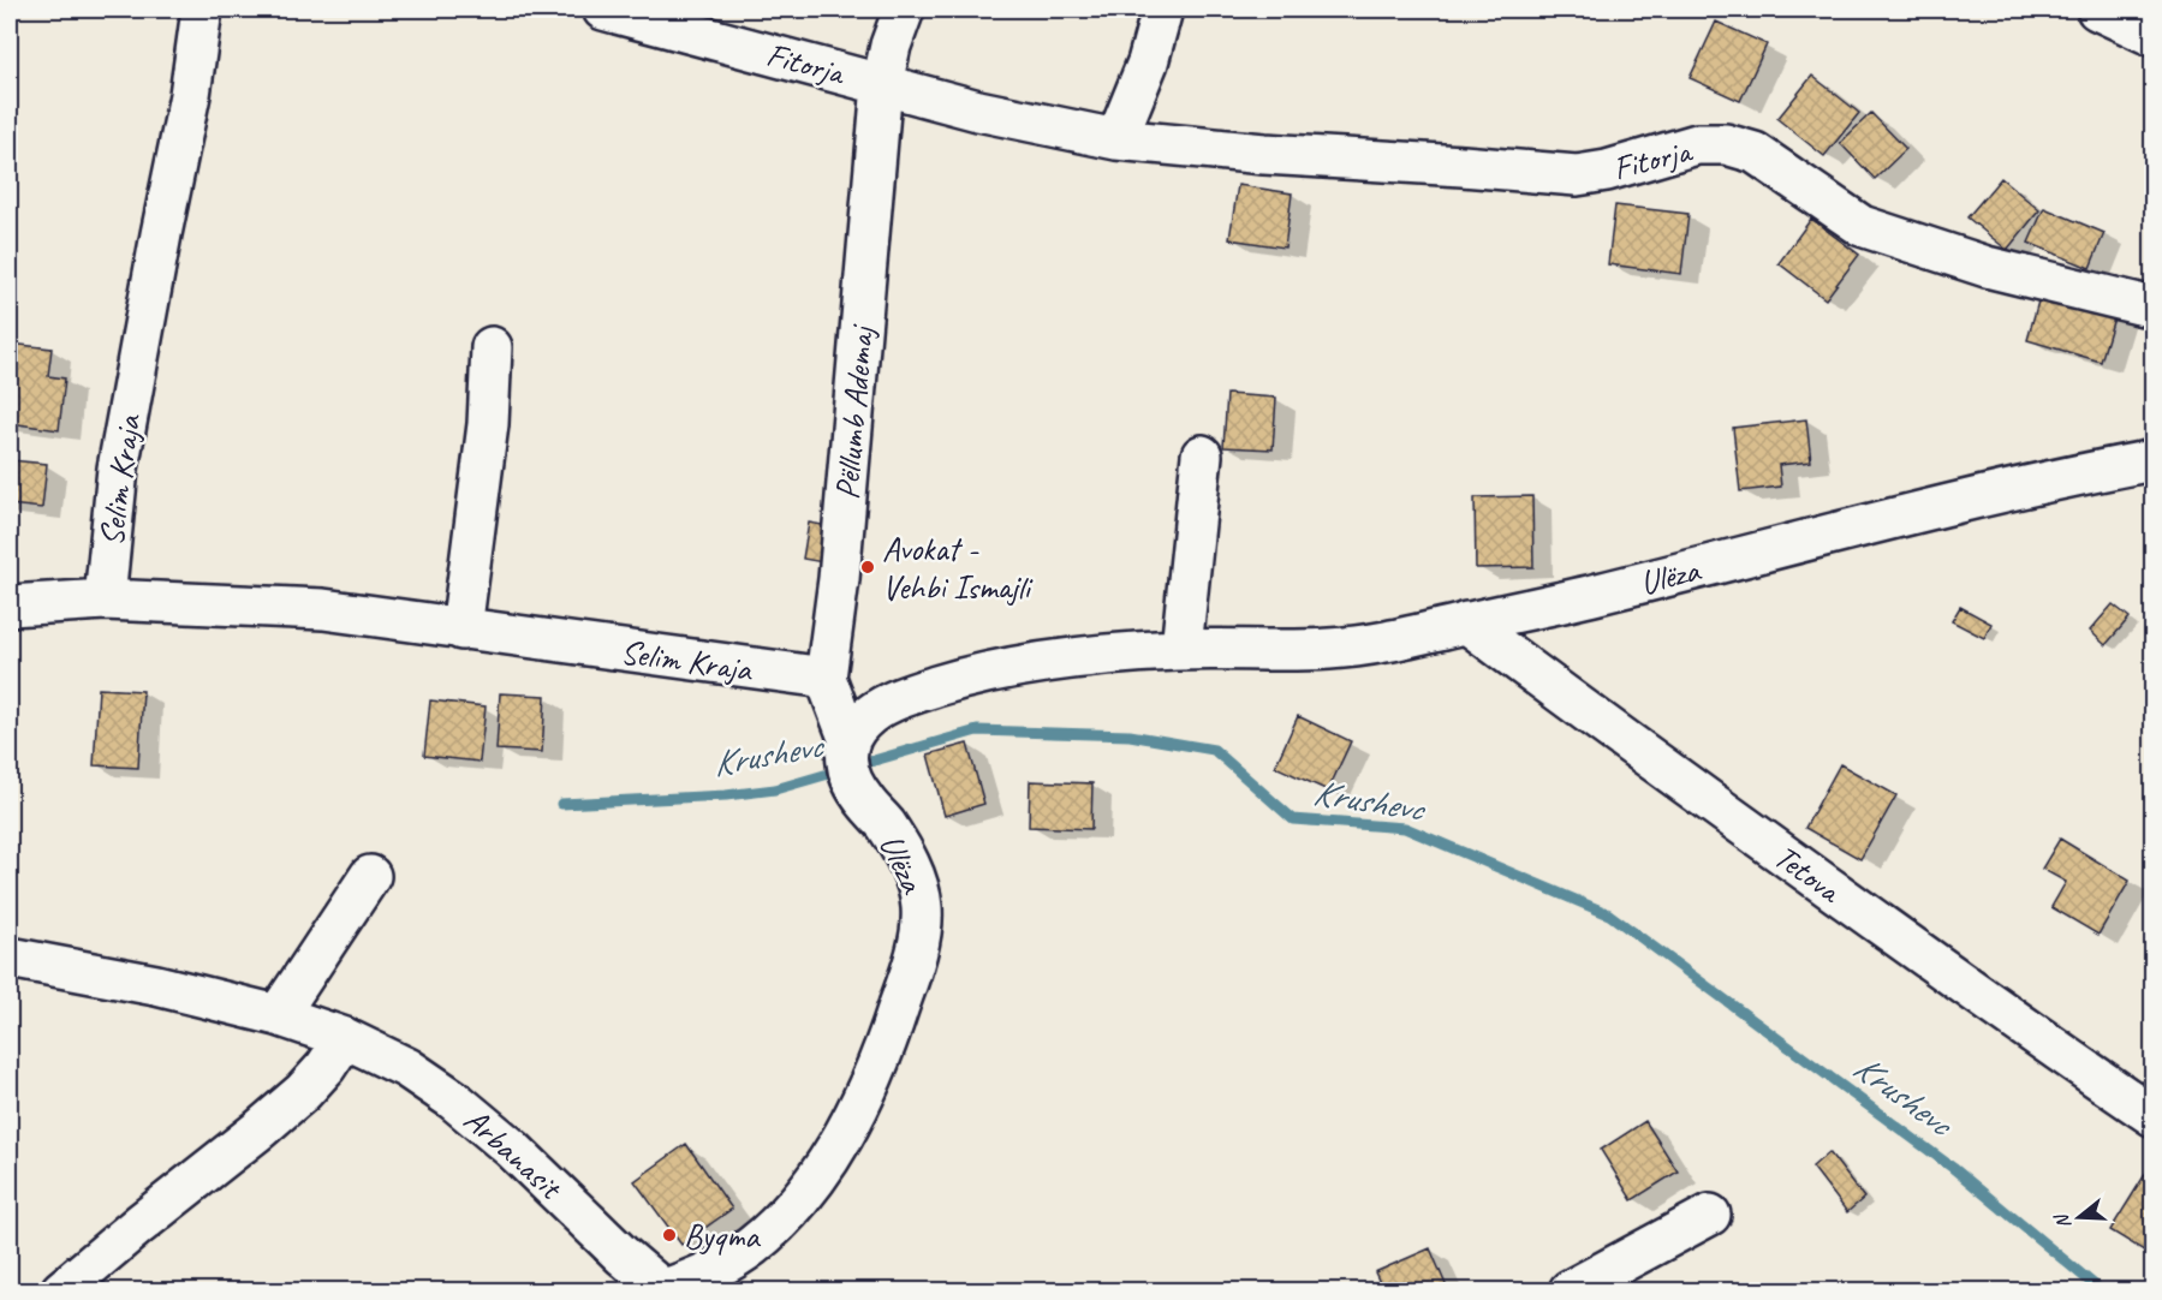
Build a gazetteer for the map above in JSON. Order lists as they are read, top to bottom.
{
  "streets": {
    "street": [
      "Fitorja",
      "Pëllumb Ademaj",
      "Selim Kraja",
      "Ulëza",
      "Tetova",
      "Arbanasit"
    ]
  },
  "crossings": [
    ["Fitorja", "Pëllumb Ademaj"],
    ["Pëllumb Ademaj", "Selim Kraja"],
    ["Pëllumb Ademaj", "Ulëza"],
    ["Ulëza", "Tetova"],
    ["Ulëza", "Arbanasit"]
  ],
  "water": ["Krushevc"],
  "places": ["Avokat - Vehbi Ismajli", "Byqma"],
  "north": "left"
}
